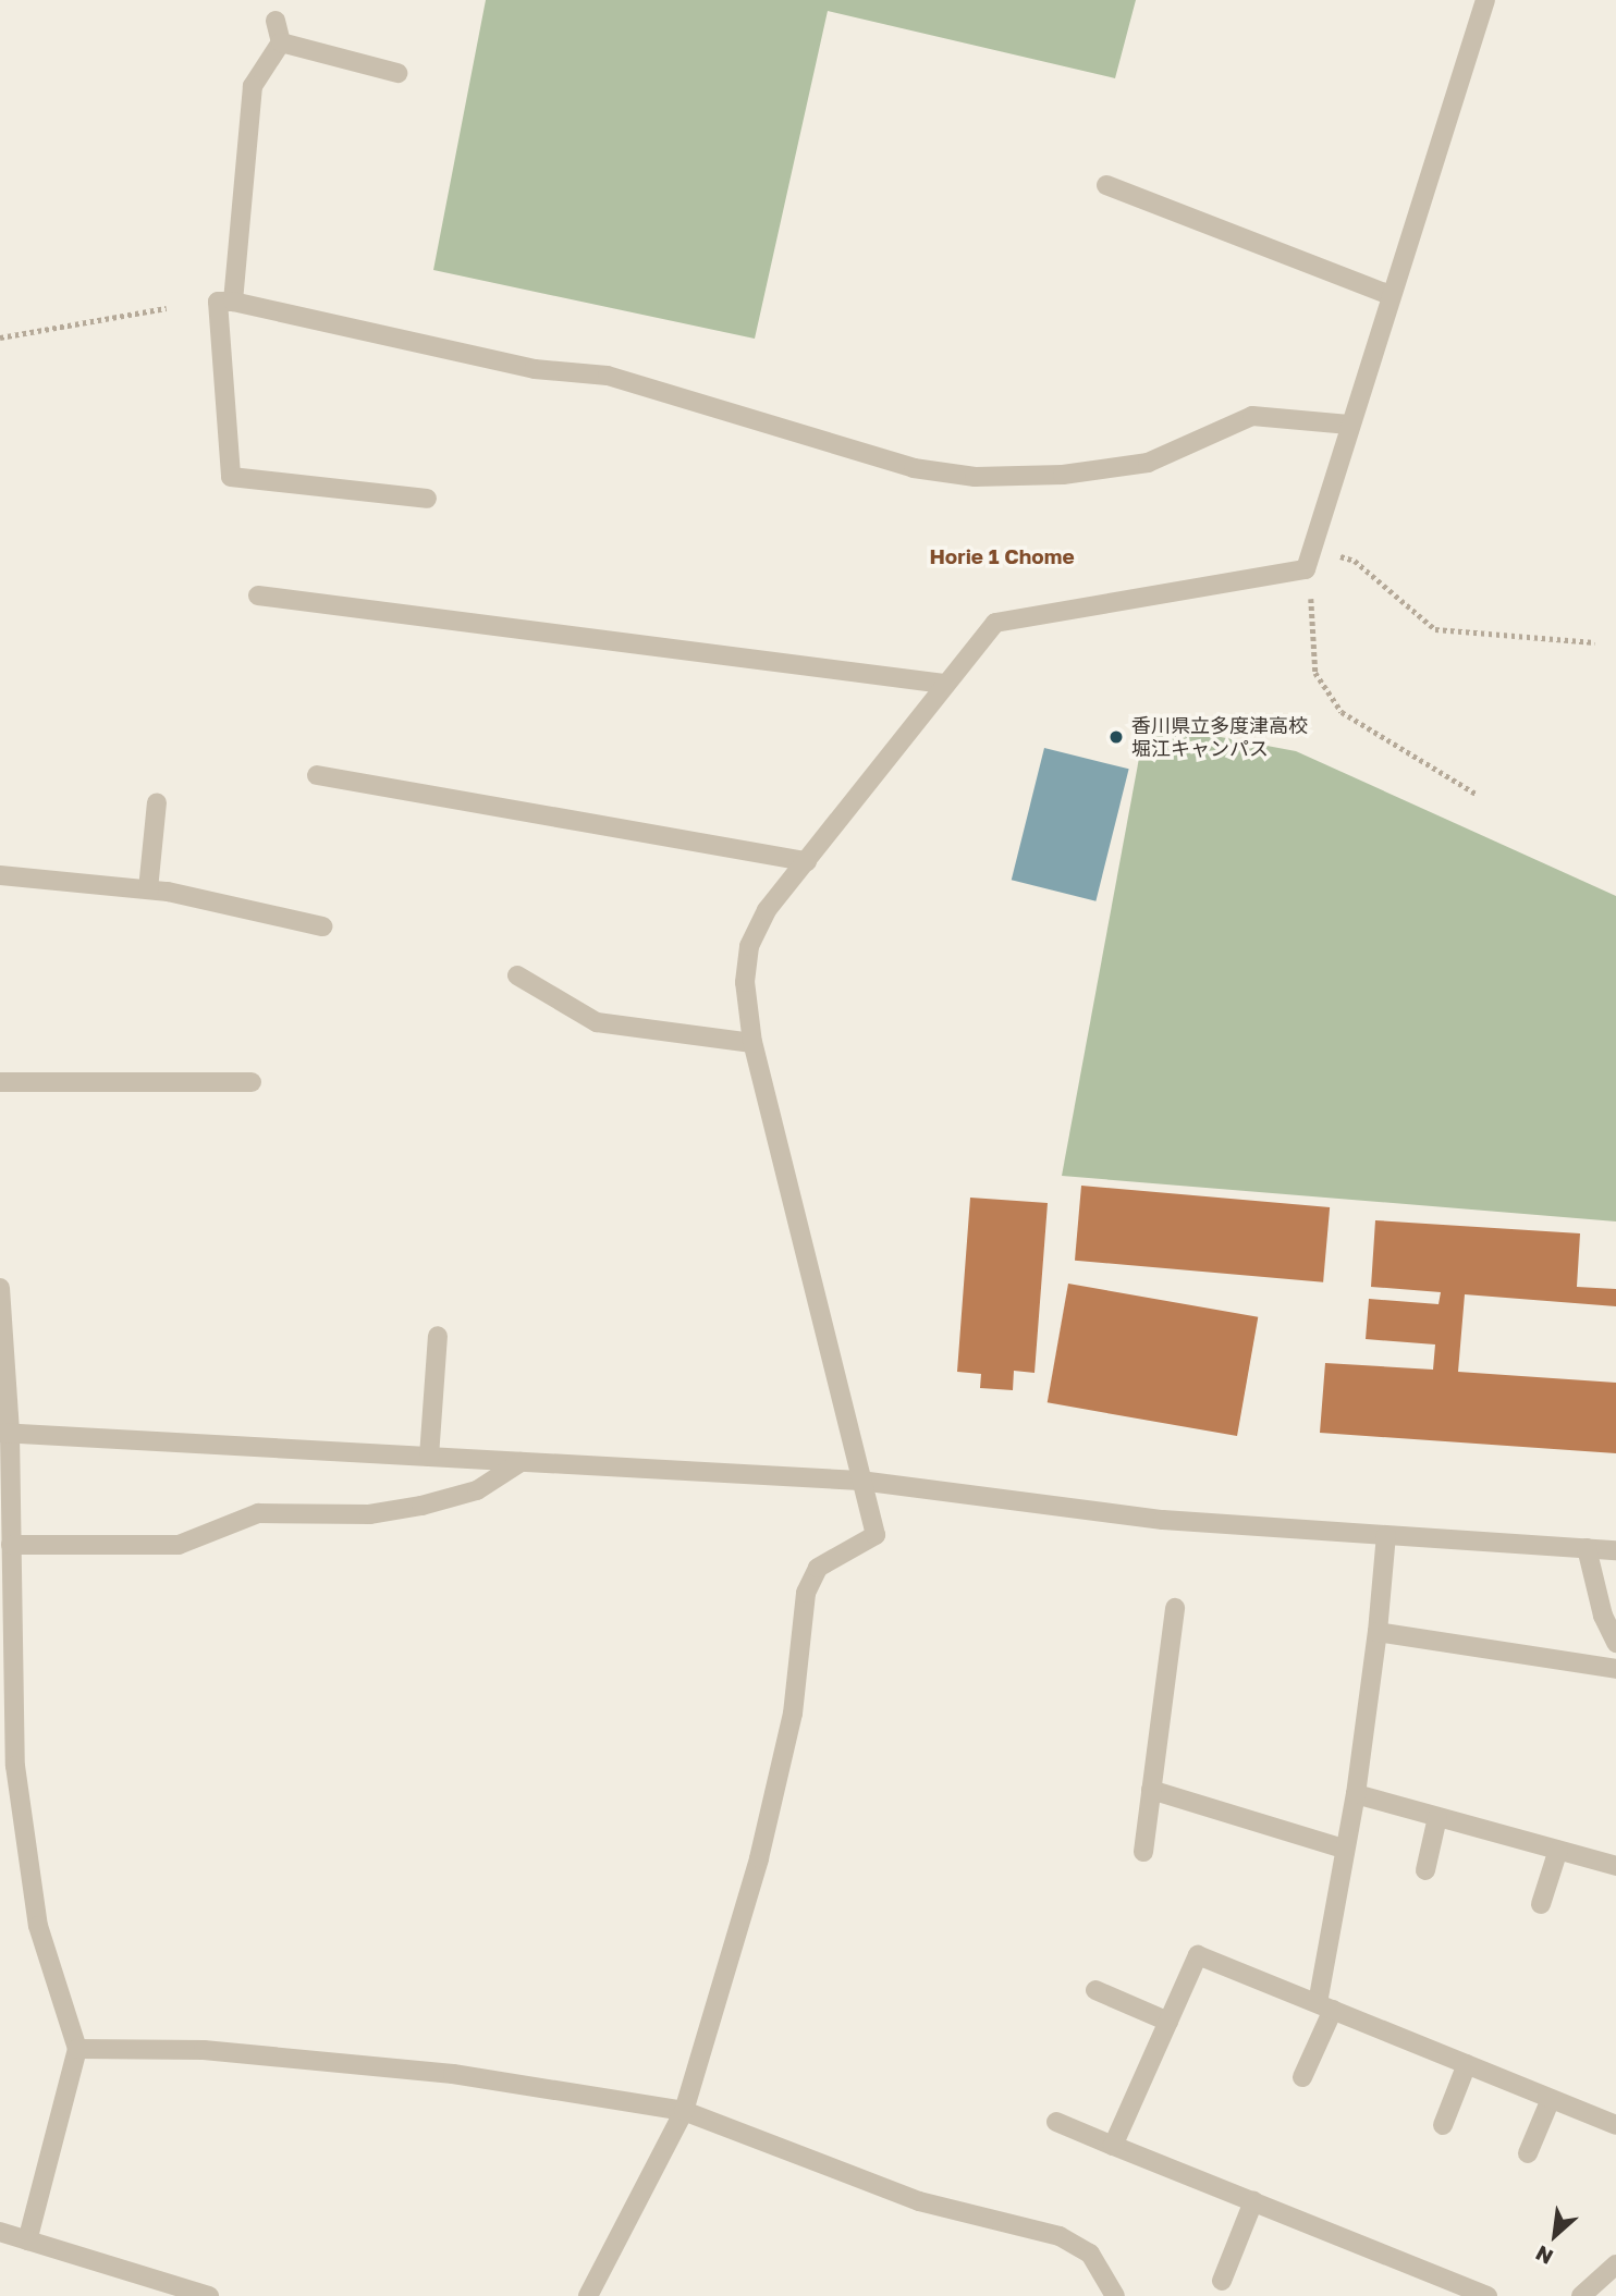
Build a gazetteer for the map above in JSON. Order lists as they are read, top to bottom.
{
  "districts": ["Horie 1 Chome"],
  "places": ["香川県立多度津高校 堀江キャンパス"],
  "north": "bottom left"
}
